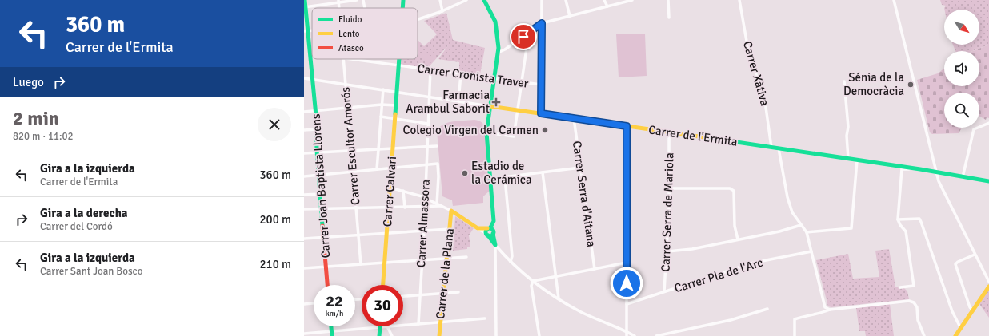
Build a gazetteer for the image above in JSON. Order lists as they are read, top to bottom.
{
  "streets": {
    "street": [
      "Carrer Xàtiva",
      "Carrer Cronista Traver",
      "Carrer de l'Ermita",
      "Carrer Escultor Amorós",
      "Carrer Joan Baptista Llorens",
      "Carrer Calvari",
      "Carrer Serra d'Aitana",
      "Carrer Serra de Mariola",
      "Carrer Almassora",
      "Carrer de la Plana",
      "Carrer Pla de l'Arc"
    ]
  },
  "crossings": [
    ["Carrer Xàtiva", "Carrer de l'Ermita"],
    ["Carrer Cronista Traver", "Carrer Joan Baptista Llorens"],
    ["Carrer Cronista Traver", "Carrer Calvari"],
    ["Carrer Cronista Traver", "Carrer Almassora"],
    ["Carrer de l'Ermita", "Carrer Escultor Amorós"],
    ["Carrer de l'Ermita", "Carrer Joan Baptista Llorens"],
    ["Carrer de l'Ermita", "Carrer Calvari"],
    ["Carrer de l'Ermita", "Carrer Serra d'Aitana"],
    ["Carrer de l'Ermita", "Carrer Serra de Mariola"],
    ["Carrer de l'Ermita", "Carrer Almassora"],
    ["Carrer Serra de Mariola", "Carrer Pla de l'Arc"]
  ],
  "places": {
    "other": ["Sénia de la Democràcia", "Colegio Virgen del Carmen", "Estadio de la Cerámica"],
    "health": ["Farmacia Arambul Saborit"]
  },
  "legend": ["Fluido", "Lento", "Atasco"],
  "north": "bottom right",
  "page": {
    "turn": ["360 m", "Carrer de l'Ermita"],
    "then": "Luego",
    "heading": ["2 min", "820 m · 11:02"],
    "list": [
      {
        "name": "Gira a la izquierda",
        "note": "Carrer de l'Ermita",
        "value": "360 m"
      },
      {
        "name": "Gira a la derecha",
        "note": "Carrer del Cordó",
        "value": "200 m"
      },
      {
        "name": "Gira a la izquierda",
        "note": "Carrer Sant Joan Bosco",
        "value": "210 m"
      }
    ],
    "speed": "22 km/h",
    "limit": "30"
  }
}
